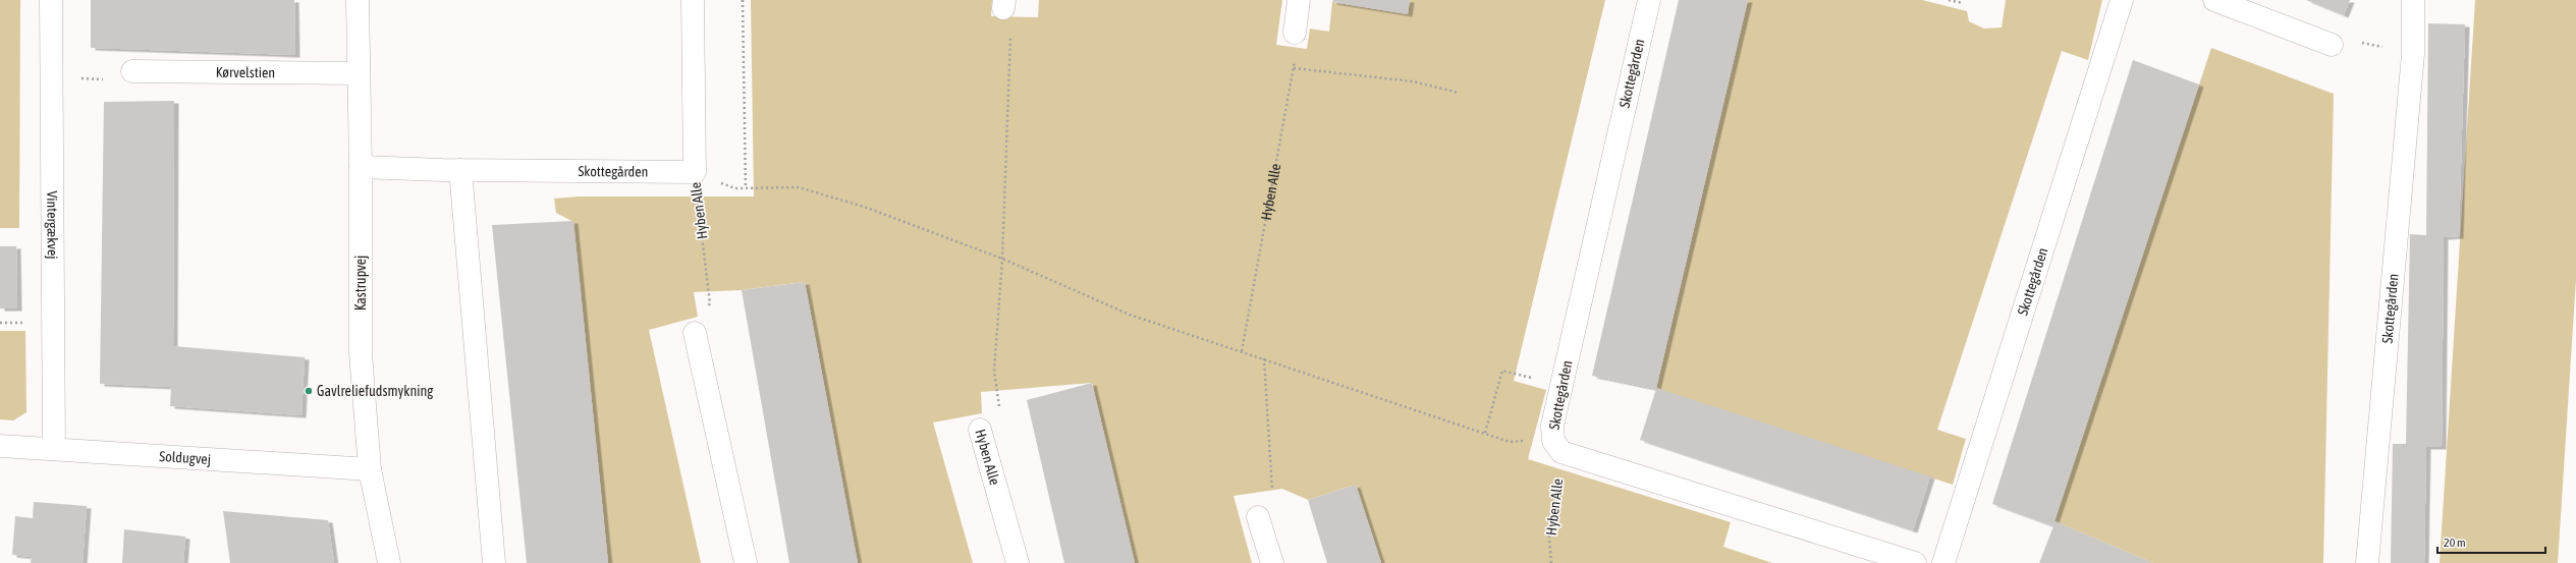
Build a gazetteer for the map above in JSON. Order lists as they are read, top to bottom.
{
  "streets": {
    "street": [
      "Kørvelstien",
      "Skottegården",
      "Hyben Alle",
      "Vintergækvej",
      "Kastrupvej",
      "Soldugvej"
    ]
  },
  "crossings": [
    ["Kørvelstien", "Kastrupvej"],
    ["Skottegården", "Hyben Alle"],
    ["Skottegården", "Kastrupvej"],
    ["Vintergækvej", "Soldugvej"],
    ["Kastrupvej", "Soldugvej"]
  ],
  "places": ["Gavlreliefudsmykning"],
  "scale_bar": "20 m"
}
